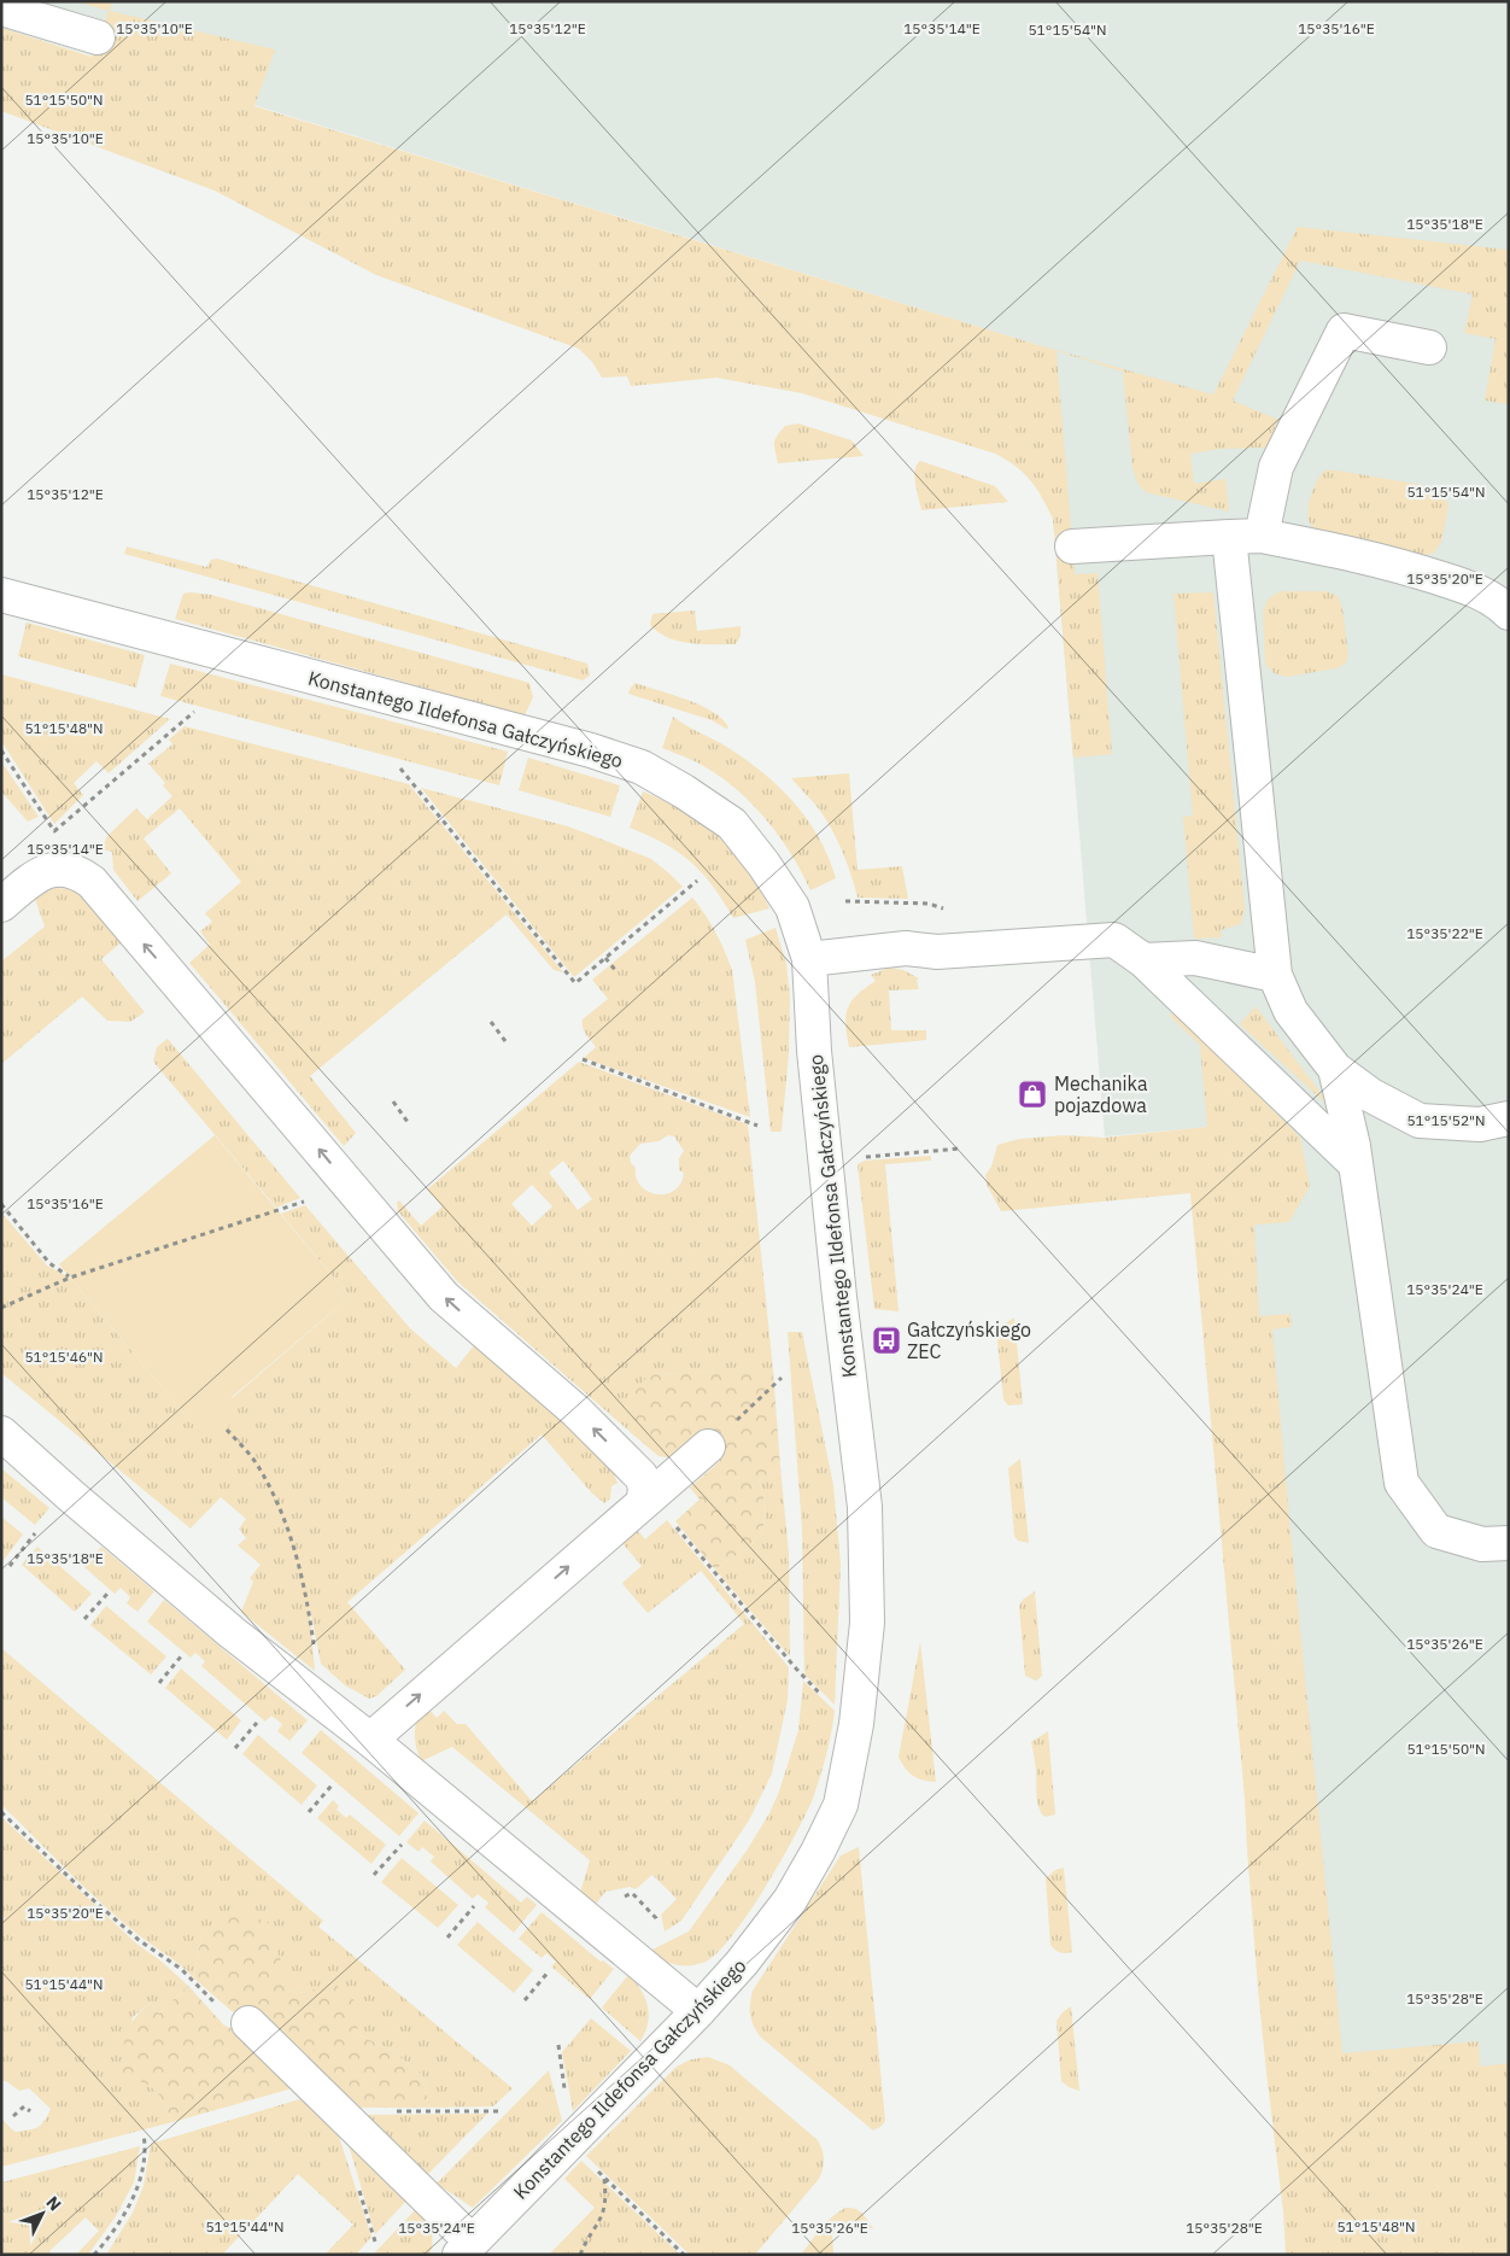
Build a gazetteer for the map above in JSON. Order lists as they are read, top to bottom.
{
  "streets": {
    "street": ["Konstantego Ildefonsa Gałczyńskiego"]
  },
  "places": {
    "shop": ["Mechanika pojazdowa"],
    "bus stop": ["Gałczyńskiego ZEC"]
  },
  "north": "top right",
  "coordinates": [
    "15°35'10\"E",
    "15°35'12\"E",
    "15°35'14\"E",
    "15°35'16\"E",
    "51°15'54\"N",
    "51°15'50\"N",
    "15°35'18\"E",
    "15°35'20\"E",
    "51°15'48\"N",
    "15°35'22\"E",
    "51°15'52\"N",
    "15°35'24\"E",
    "51°15'46\"N",
    "15°35'26\"E",
    "51°15'44\"N",
    "15°35'28\"E"
  ]
}
